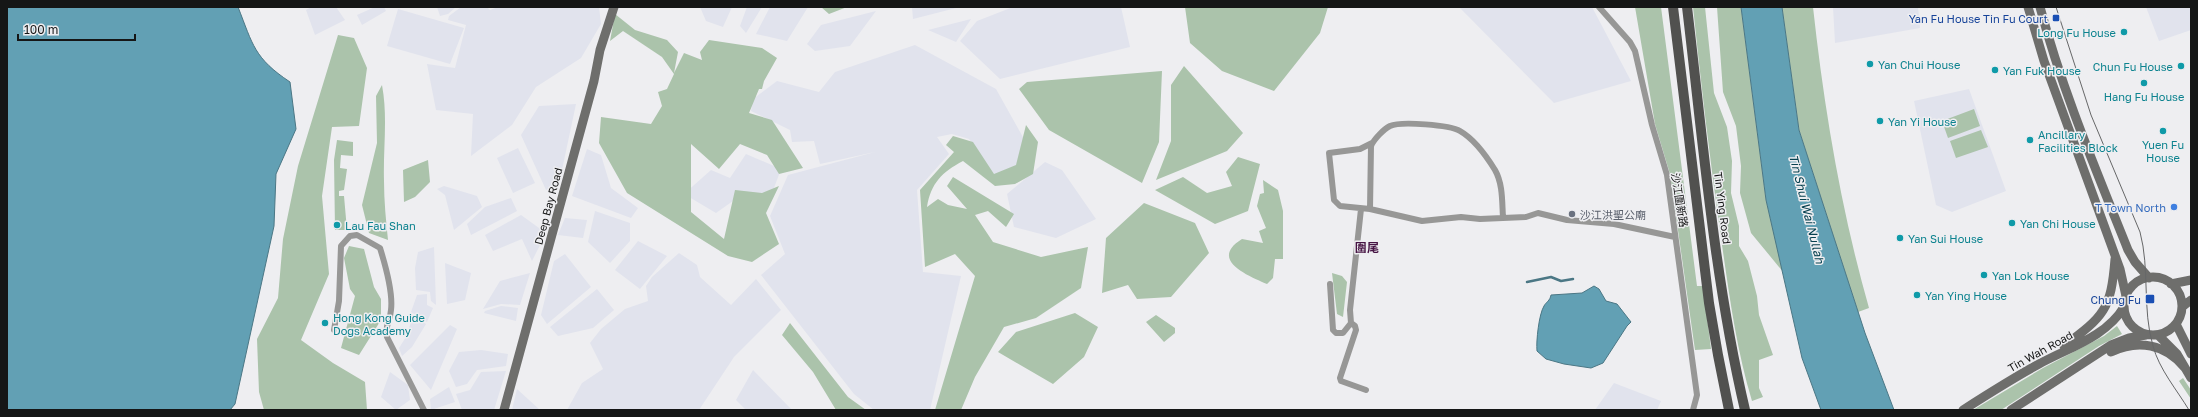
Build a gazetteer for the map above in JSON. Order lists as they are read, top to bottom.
{
  "streets": {
    "main road": ["Deep Bay Road", "Tin Ying Road", "Tin Wah Road"],
    "street": ["沙江圍新路"]
  },
  "districts": ["圍尾"],
  "water": ["Tin Shui Wai Nullah"],
  "places": {
    "transit": ["Yan Fu House Tin Fu Court", "Chung Fu"],
    "other": [
      "Long Fu House",
      "Yan Chui House",
      "Chun Fu House",
      "Yan Fuk House",
      "Hang Fu House",
      "Yan Yi House",
      "Yuen Fu House",
      "Ancillary Facilities Block",
      "T Town North",
      "沙江洪聖公廟",
      "Yan Chi House",
      "Lau Fau Shan",
      "Yan Sui House",
      "Yan Lok House",
      "Yan Ying House",
      "Hong Kong Guide Dogs Academy"
    ]
  },
  "scale_bar": "100 m"
}
